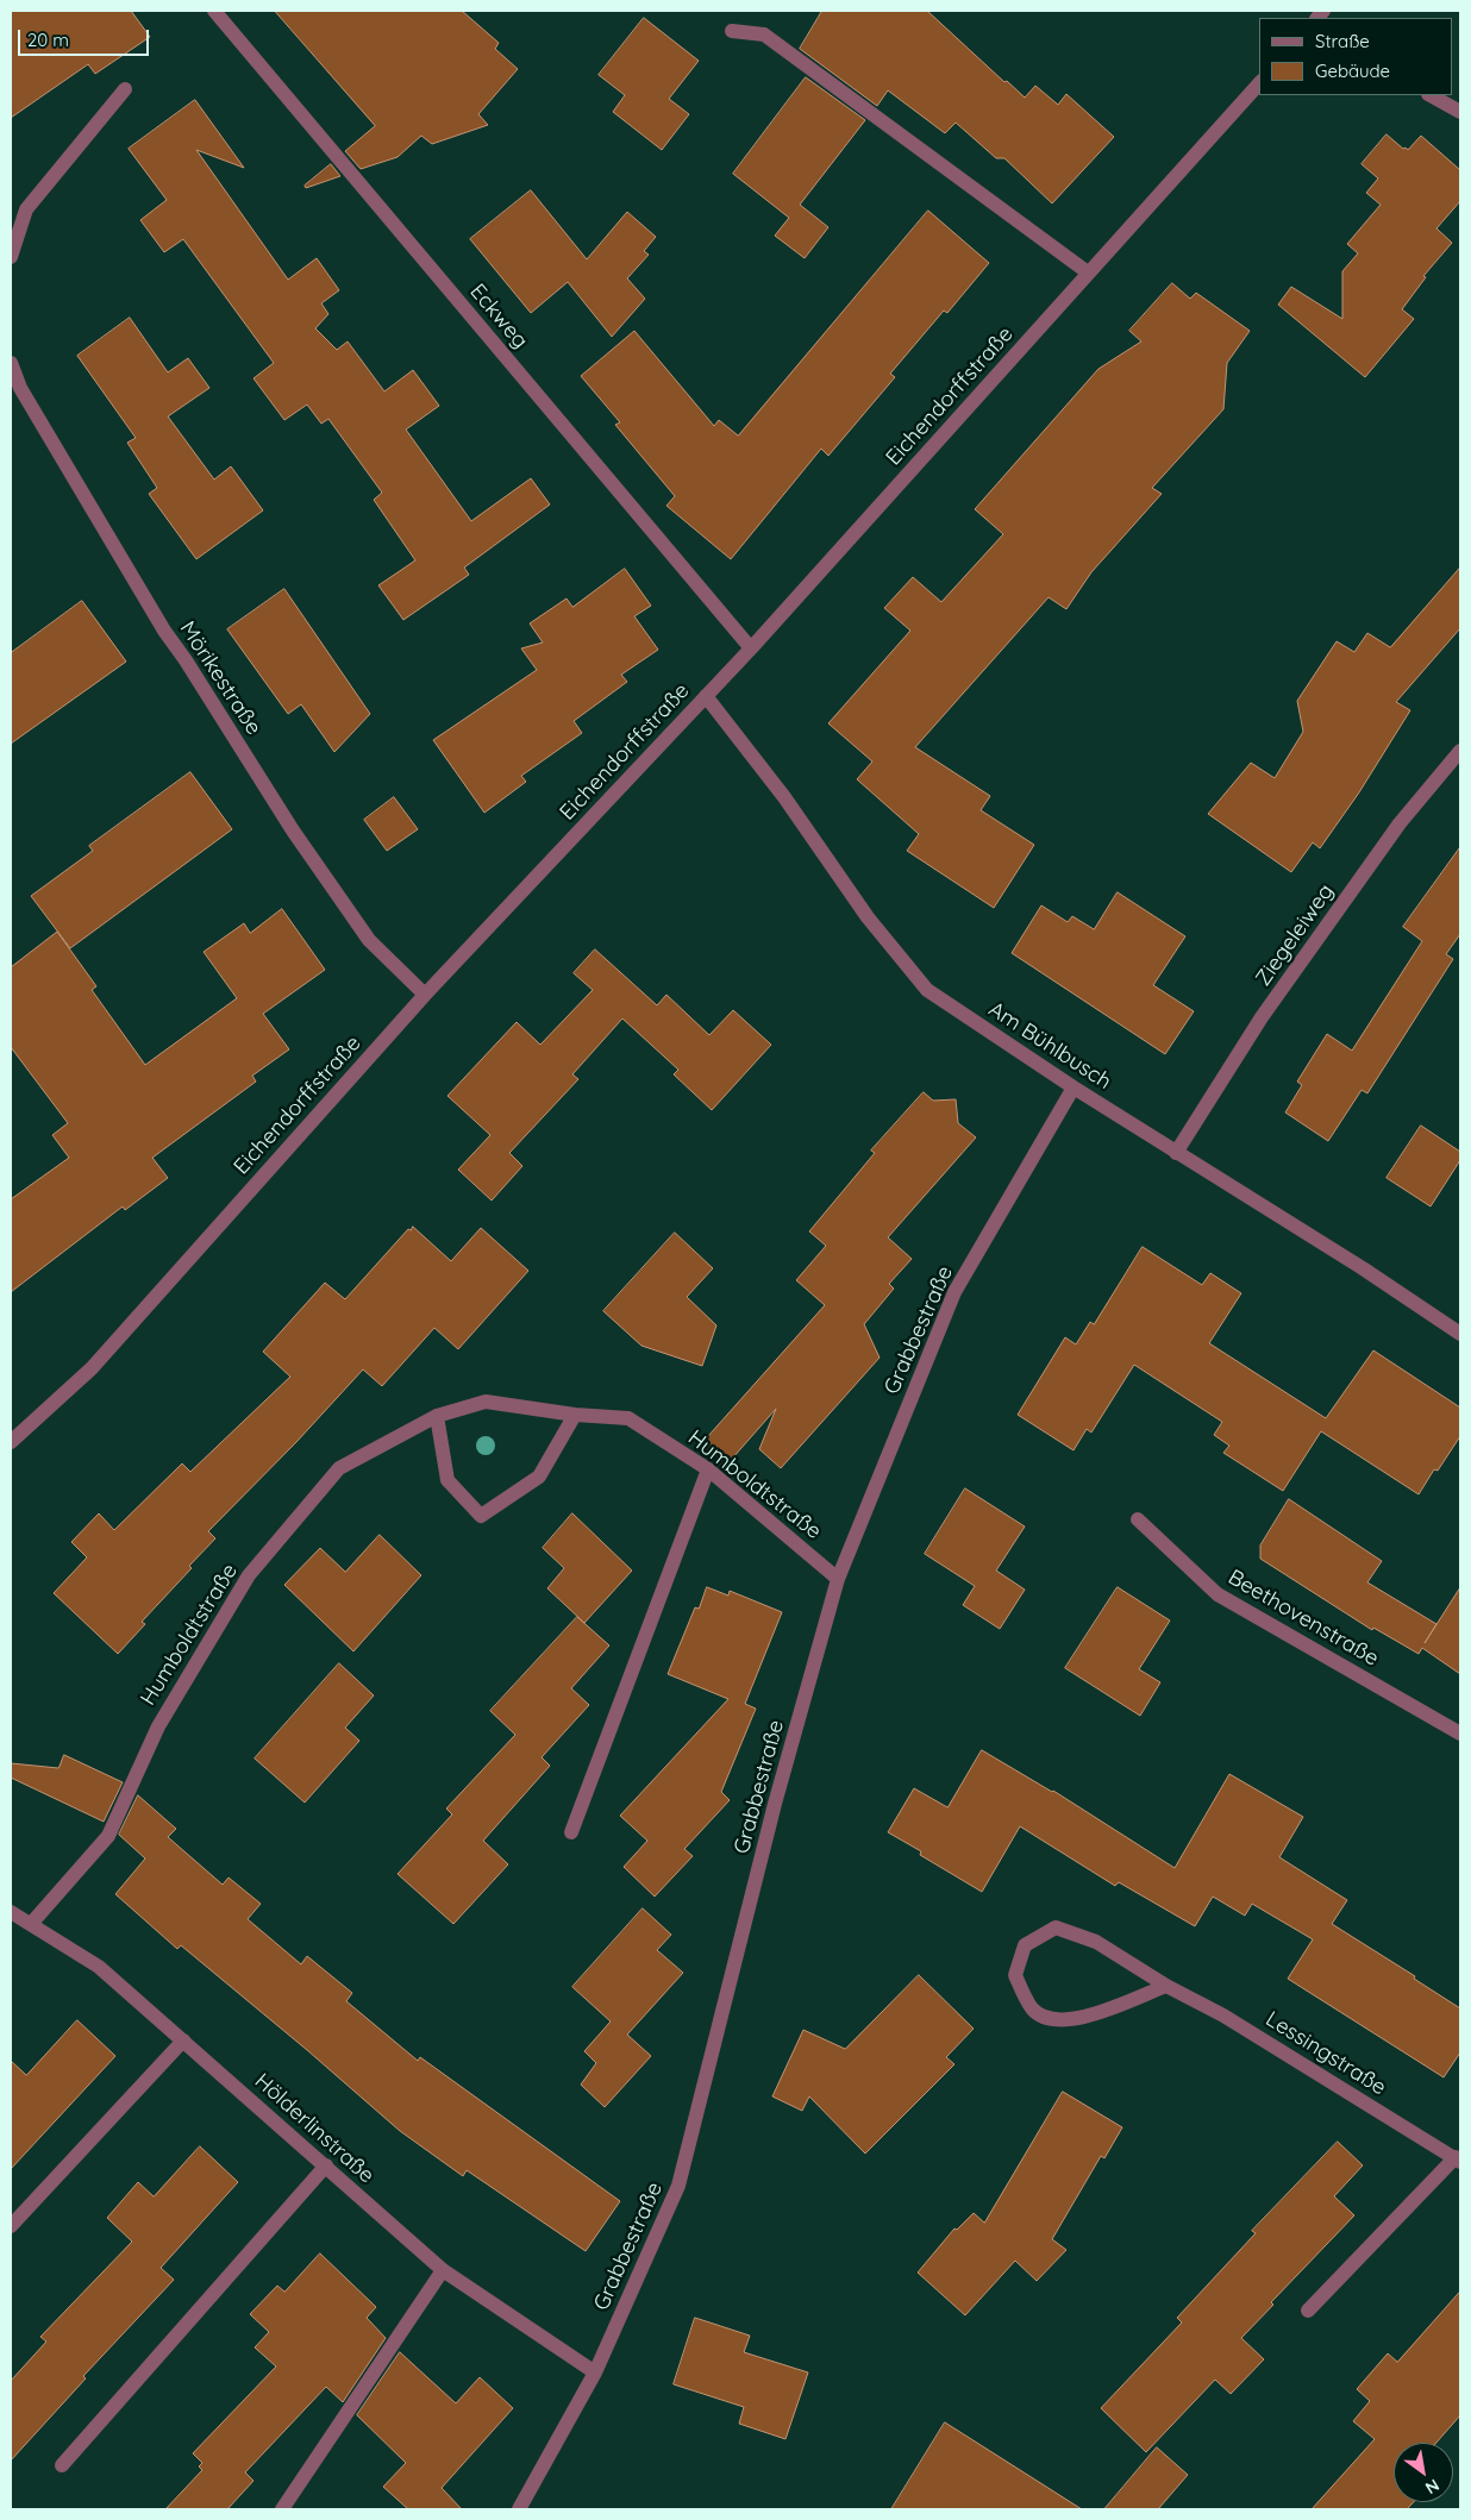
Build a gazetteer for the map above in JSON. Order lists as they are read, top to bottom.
{
  "streets": {
    "street": [
      "Eckweg",
      "Eichendorffstraße",
      "Mörikestraße",
      "Ziegeleiweg",
      "Am Bühlbusch",
      "Grabbestraße",
      "Humboldtstraße",
      "Beethovenstraße",
      "Lessingstraße",
      "Hölderlinstraße"
    ]
  },
  "crossings": [
    ["Eckweg", "Eichendorffstraße"],
    ["Eichendorffstraße", "Mörikestraße"],
    ["Eichendorffstraße", "Am Bühlbusch"],
    ["Ziegeleiweg", "Am Bühlbusch"],
    ["Am Bühlbusch", "Grabbestraße"],
    ["Grabbestraße", "Humboldtstraße"],
    ["Grabbestraße", "Hölderlinstraße"],
    ["Humboldtstraße", "Hölderlinstraße"]
  ],
  "legend": ["Straße", "Gebäude"],
  "scale_bar": "20 m",
  "north": "bottom right"
}
